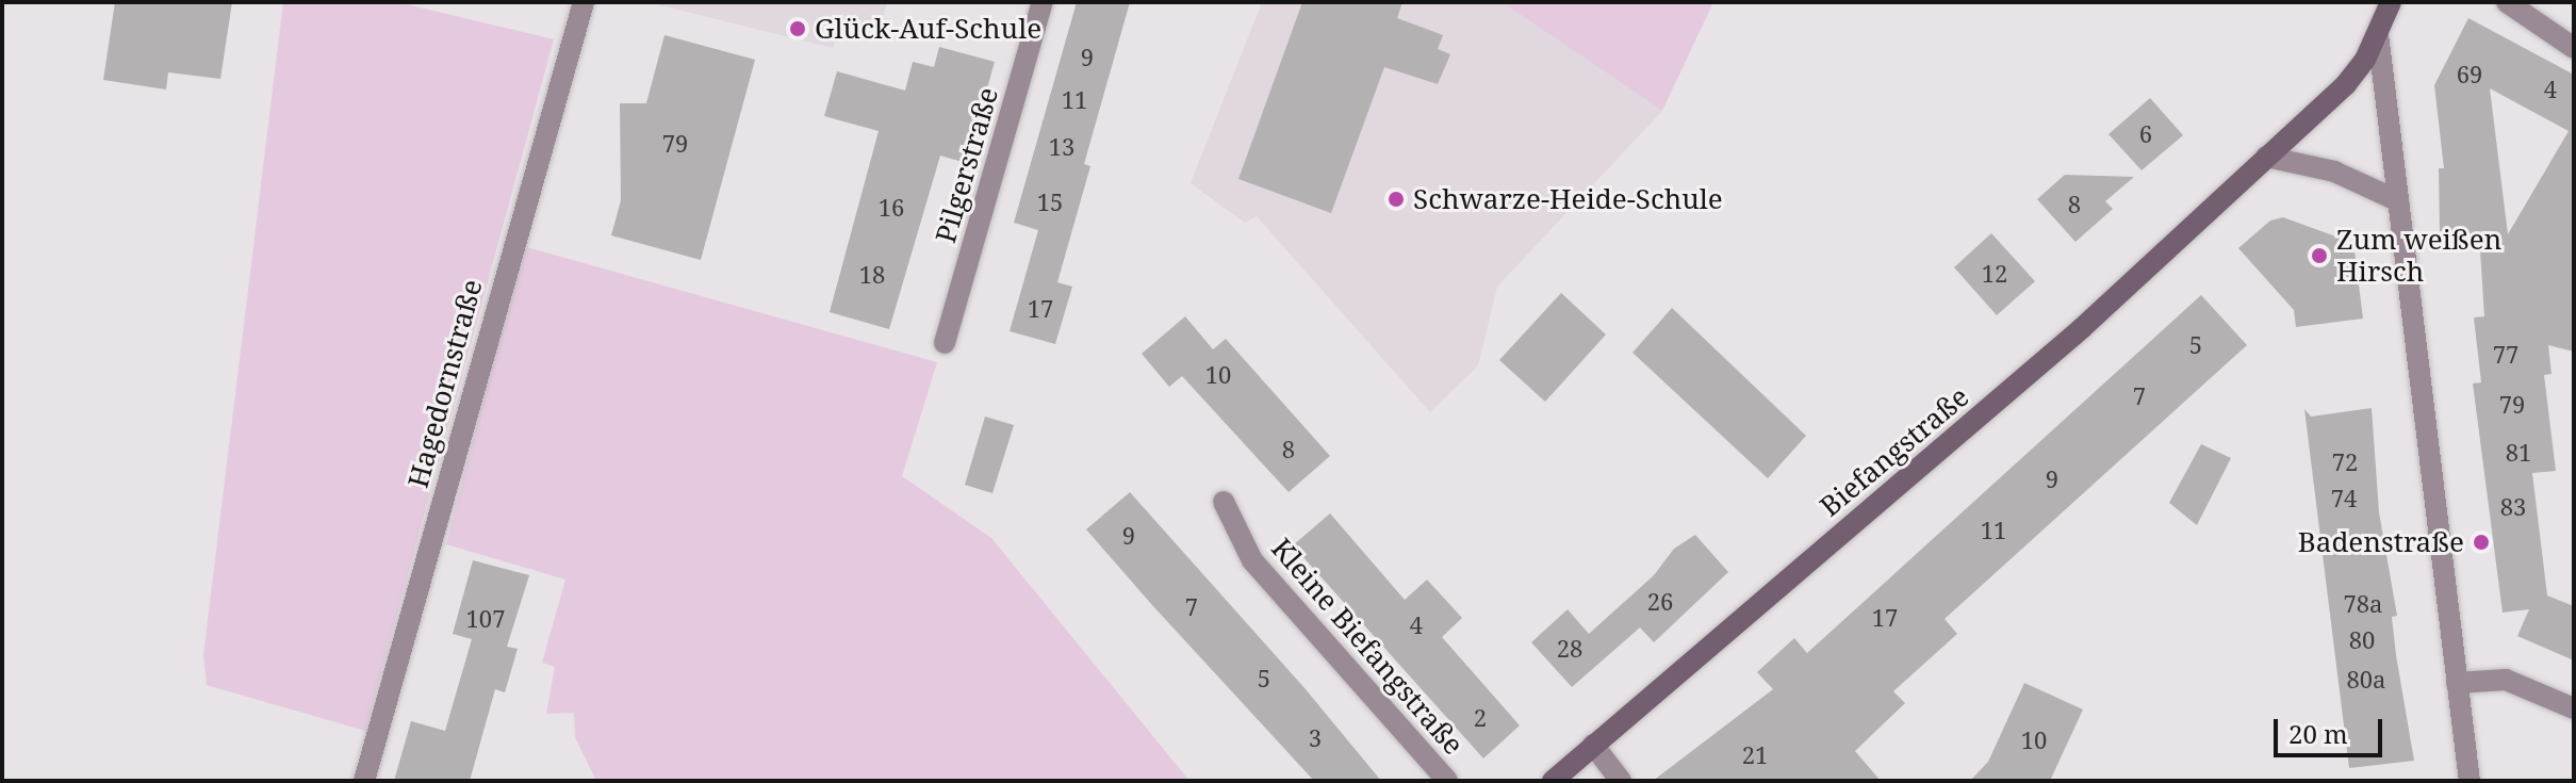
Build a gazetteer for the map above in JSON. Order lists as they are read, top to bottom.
{
  "streets": {
    "main road": ["Biefangstraße"],
    "street": ["Pilgerstraße", "Hagedornstraße", "Kleine Biefangstraße"]
  },
  "places": [
    "Glück-Auf-Schule",
    "Schwarze-Heide-Schule",
    "Zum weißen Hirsch",
    "Badenstraße"
  ],
  "house_numbers": [
    "9",
    "69",
    "4",
    "11",
    "6",
    "79",
    "13",
    "15",
    "8",
    "16",
    "12",
    "18",
    "17",
    "5",
    "77",
    "10",
    "7",
    "79",
    "8",
    "81",
    "72",
    "9",
    "74",
    "83",
    "11",
    "9",
    "26",
    "78a",
    "7",
    "17",
    "107",
    "4",
    "80",
    "28",
    "5",
    "80a",
    "2",
    "3",
    "10",
    "21"
  ],
  "scale_bar": "20 m"
}
